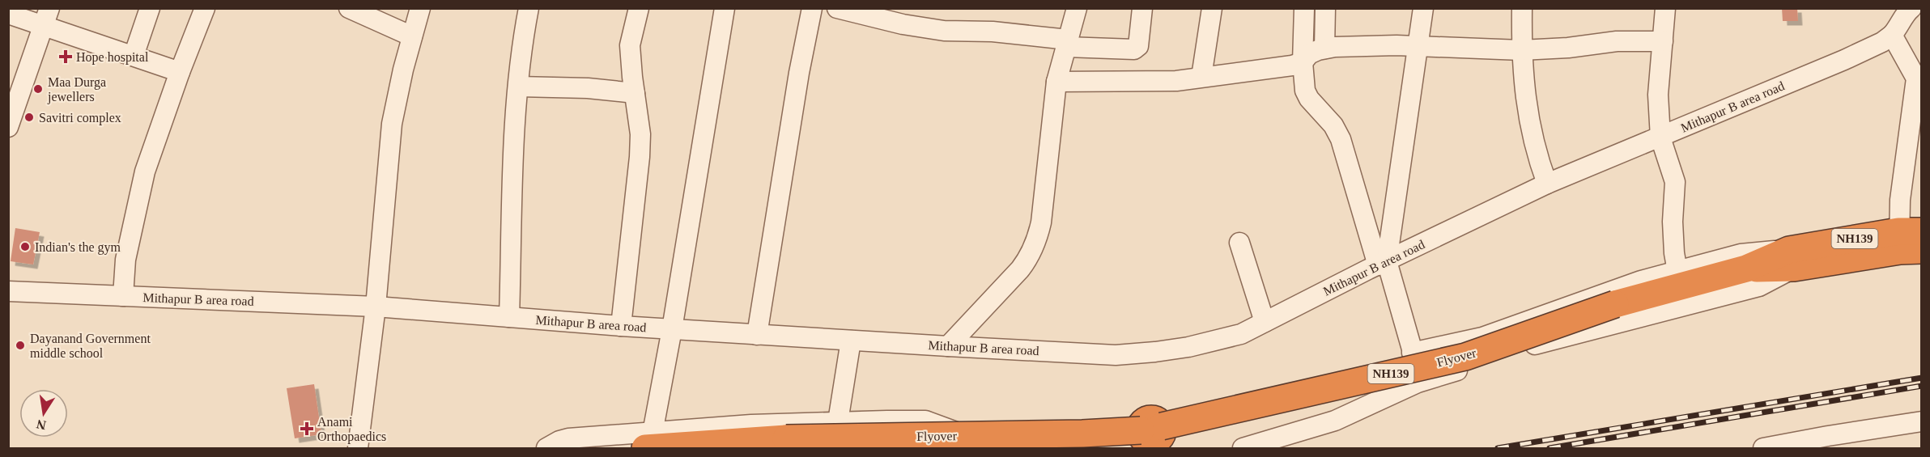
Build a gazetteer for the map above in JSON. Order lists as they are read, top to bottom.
{
  "streets": {
    "highway": ["NH139", "Flyover"],
    "street": ["Mithapur B area road"]
  },
  "crossings": [
    ["NH139", "Flyover"]
  ],
  "places": {
    "health": ["Hope hospital", "Anami Orthopaedics"],
    "other": [
      "Maa Durga jewellers",
      "Savitri complex",
      "Indian's the gym",
      "Dayanand Government middle school"
    ]
  },
  "north": "bottom"
}
